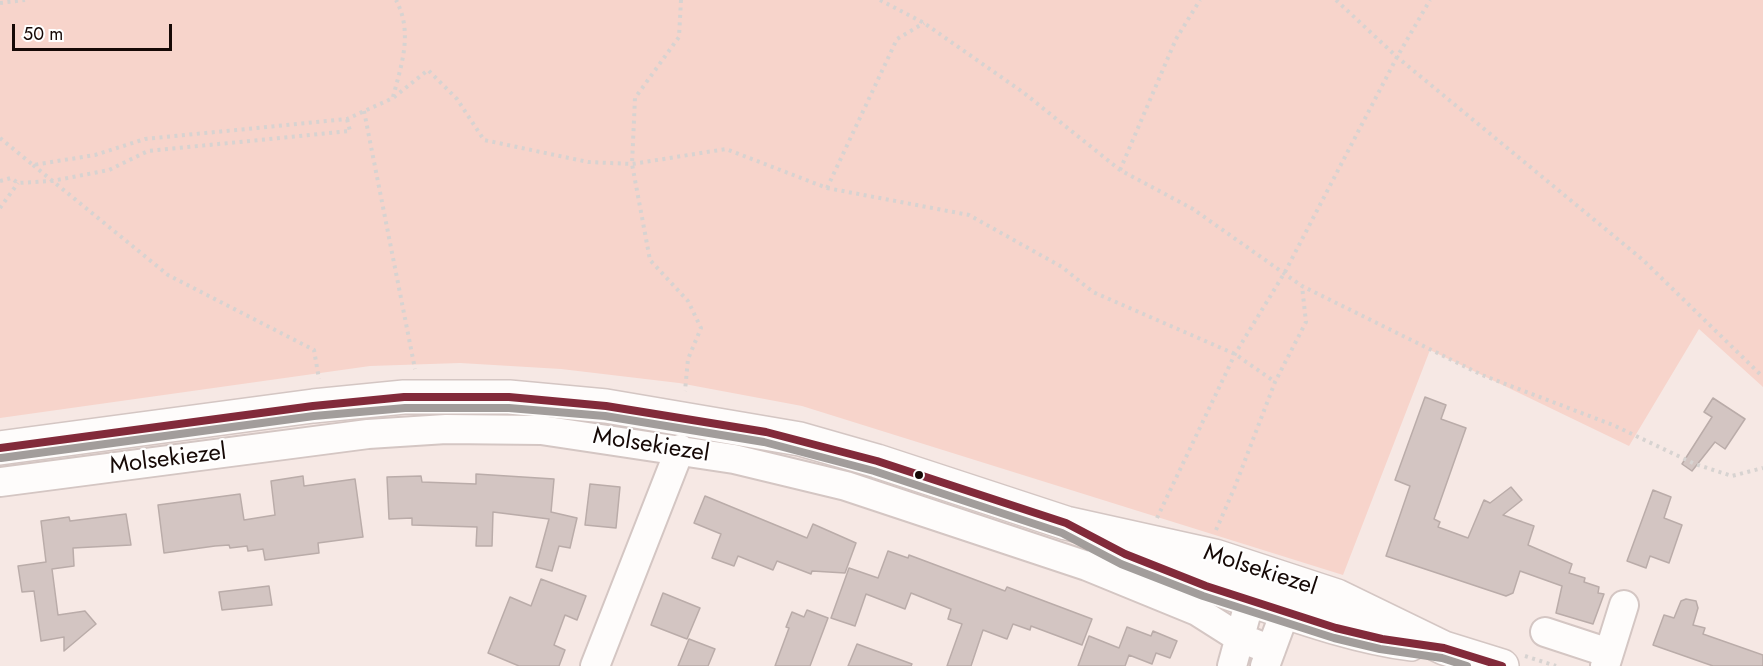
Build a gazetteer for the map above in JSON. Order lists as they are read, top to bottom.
{
  "streets": {
    "main road": ["Molsekiezel"]
  },
  "scale_bar": "50 m"
}
